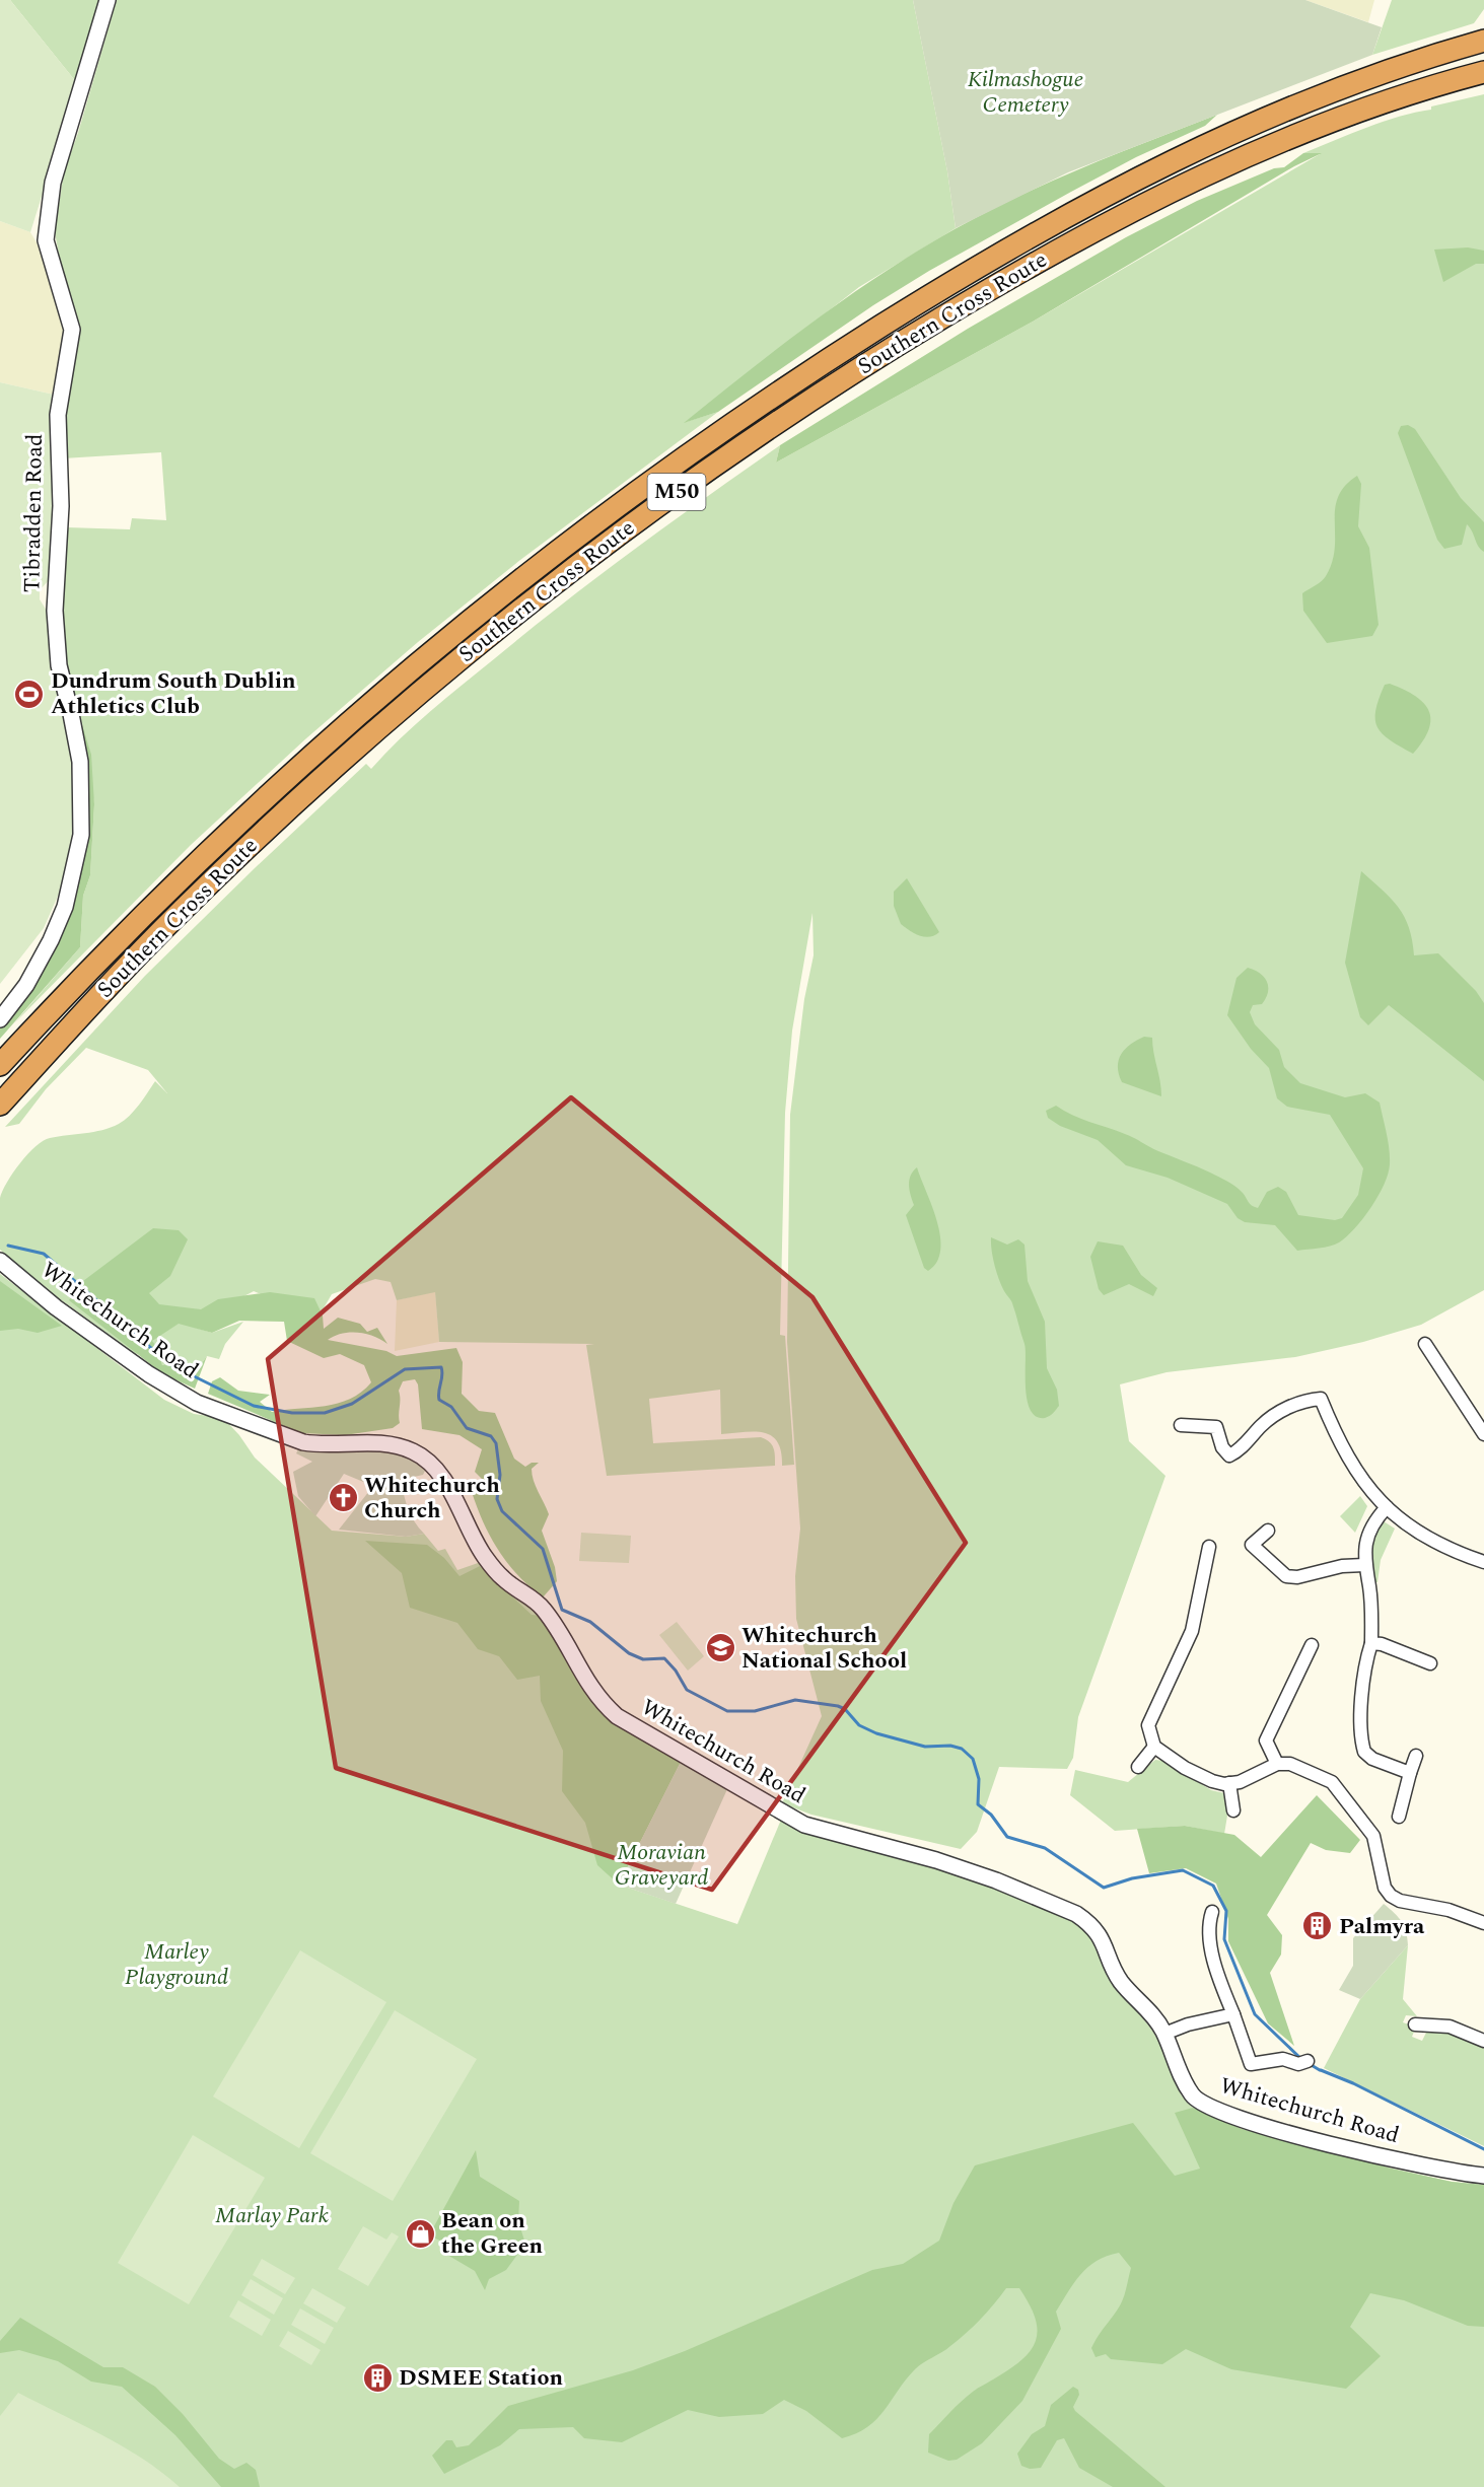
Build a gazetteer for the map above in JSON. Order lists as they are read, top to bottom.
{
  "streets": {
    "highway": ["Southern Cross Route", "M50"],
    "street": ["Tibradden Road", "Whitechurch Road"]
  },
  "parks": [
    "Kilmashogue Cemetery",
    "Moravian Graveyard",
    "Marley Playground",
    "Marlay Park"
  ],
  "places": {
    "sports": ["Dundrum South Dublin Athletics Club"],
    "church": ["Whitechurch Church"],
    "school or university": ["Whitechurch National School"],
    "building": ["Palmyra", "DSMEE Station"],
    "shop": ["Bean on the Green"]
  }
}
